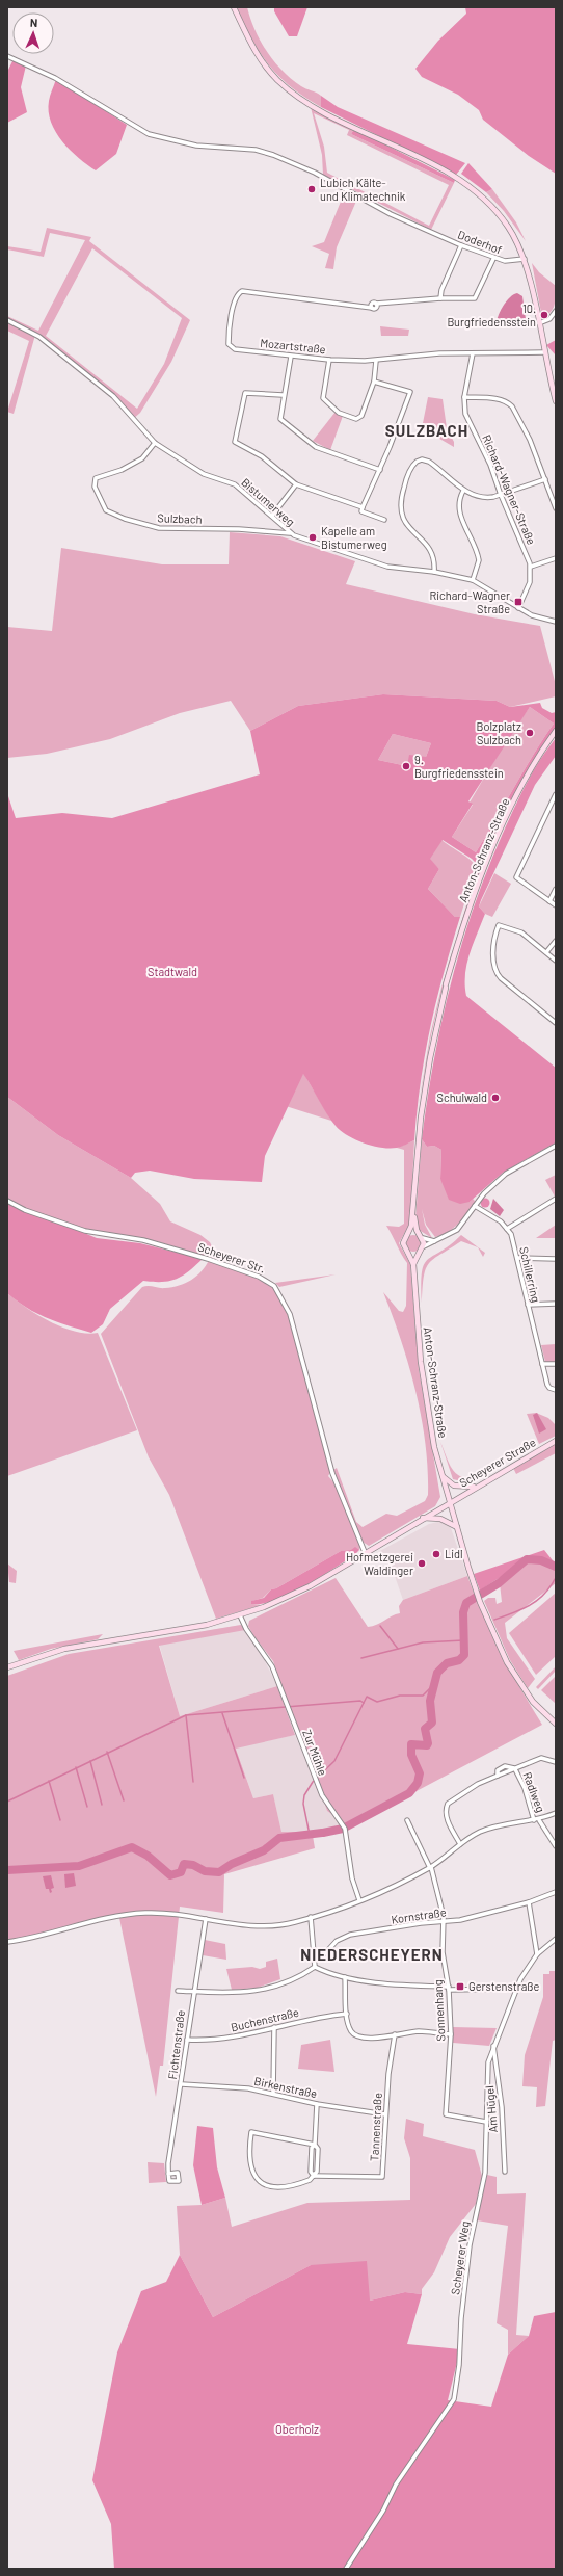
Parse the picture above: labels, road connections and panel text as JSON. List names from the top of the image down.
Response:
{
  "streets": {
    "main road": ["Anton-Schranz-Straße", "Scheyerer Straße"],
    "street": [
      "Doderhof",
      "Mozartstraße",
      "Richard-Wagner-Straße",
      "Bistumerweg",
      "Sulzbach",
      "Scheyerer Str.",
      "Schillerring",
      "Zur Mühle",
      "Radlweg",
      "Kornstraße",
      "Sonnenhang",
      "Buchenstraße",
      "Fichtenstraße",
      "Birkenstraße",
      "Am Hügel",
      "Tannenstraße",
      "Scheyerer Weg"
    ]
  },
  "crossings": [
    ["Doderhof", "Mozartstraße"],
    ["Mozartstraße", "Richard-Wagner-Straße"],
    ["Bistumerweg", "Sulzbach"],
    ["Anton-Schranz-Straße", "Scheyerer Straße"],
    ["Scheyerer Str.", "Scheyerer Straße"],
    ["Scheyerer Straße", "Zur Mühle"],
    ["Kornstraße", "Sonnenhang"],
    ["Sonnenhang", "Scheyerer Weg"],
    ["Buchenstraße", "Fichtenstraße"],
    ["Fichtenstraße", "Birkenstraße"],
    ["Birkenstraße", "Tannenstraße"],
    ["Am Hügel", "Scheyerer Weg"]
  ],
  "districts": ["SULZBACH", "NIEDERSCHEYERN"],
  "parks": ["Stadtwald", "Oberholz"],
  "places": {
    "other": [
      "Lubich Kälte- und Klimatechnik",
      "10. Burgfriedensstein",
      "Kapelle am Bistumerweg",
      "Bolzplatz Sulzbach",
      "9. Burgfriedensstein",
      "Schulwald",
      "Lidl",
      "Hofmetzgerei Waldinger"
    ],
    "transit": ["Richard-Wagner Straße", "Gerstenstraße"]
  },
  "north": "top"
}
